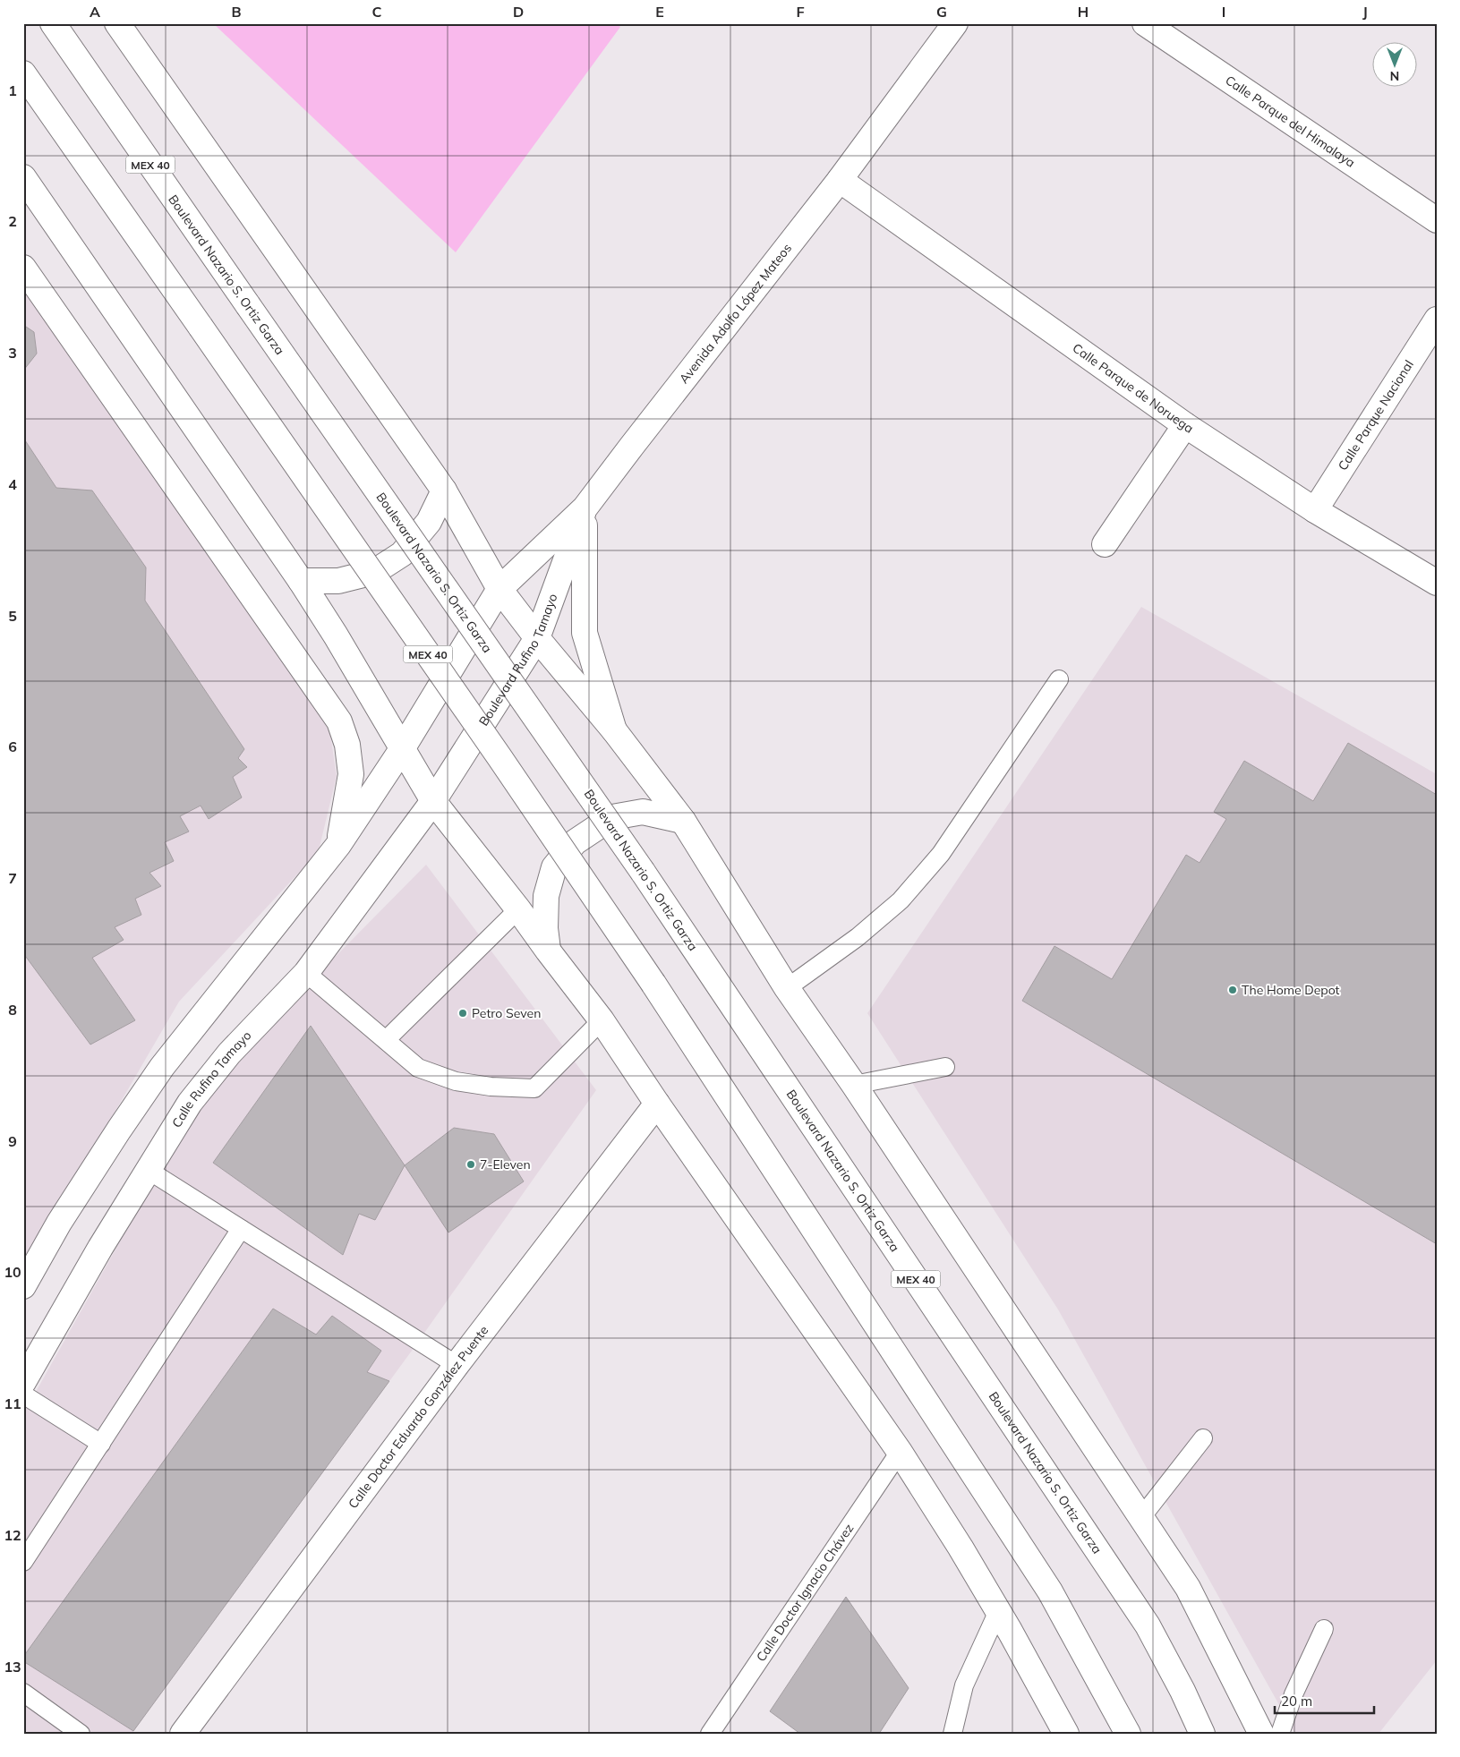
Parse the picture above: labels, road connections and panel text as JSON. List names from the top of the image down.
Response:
{
  "streets": {
    "main road": [
      "Calle Parque del Himalaya",
      "MEX 40",
      "Boulevard Nazario S. Ortiz Garza",
      "Avenida Adolfo López Mateos",
      "Calle Parque de Noruega",
      "Calle Parque Nacional",
      "Boulevard Rufino Tamayo",
      "Calle Rufino Tamayo",
      "Calle Doctor Eduardo González Puente"
    ],
    "lane": ["Calle Doctor Ignacio Chávez"]
  },
  "crossings": [
    ["Avenida Adolfo López Mateos", "Calle Parque de Noruega"],
    ["Avenida Adolfo López Mateos", "Boulevard Rufino Tamayo"],
    ["Calle Parque de Noruega", "Calle Parque Nacional"],
    ["Boulevard Rufino Tamayo", "Calle Rufino Tamayo"]
  ],
  "places": ["The Home Depot", "Petro Seven", "7-Eleven"],
  "scale_bar": "20 m",
  "north": "bottom",
  "grid": {
    "columns": [
      "A",
      "B",
      "C",
      "D",
      "E",
      "F",
      "G",
      "H",
      "I",
      "J"
    ],
    "rows": [
      "1",
      "2",
      "3",
      "4",
      "5",
      "6",
      "7",
      "8",
      "9",
      "10",
      "11",
      "12",
      "13"
    ]
  }
}
